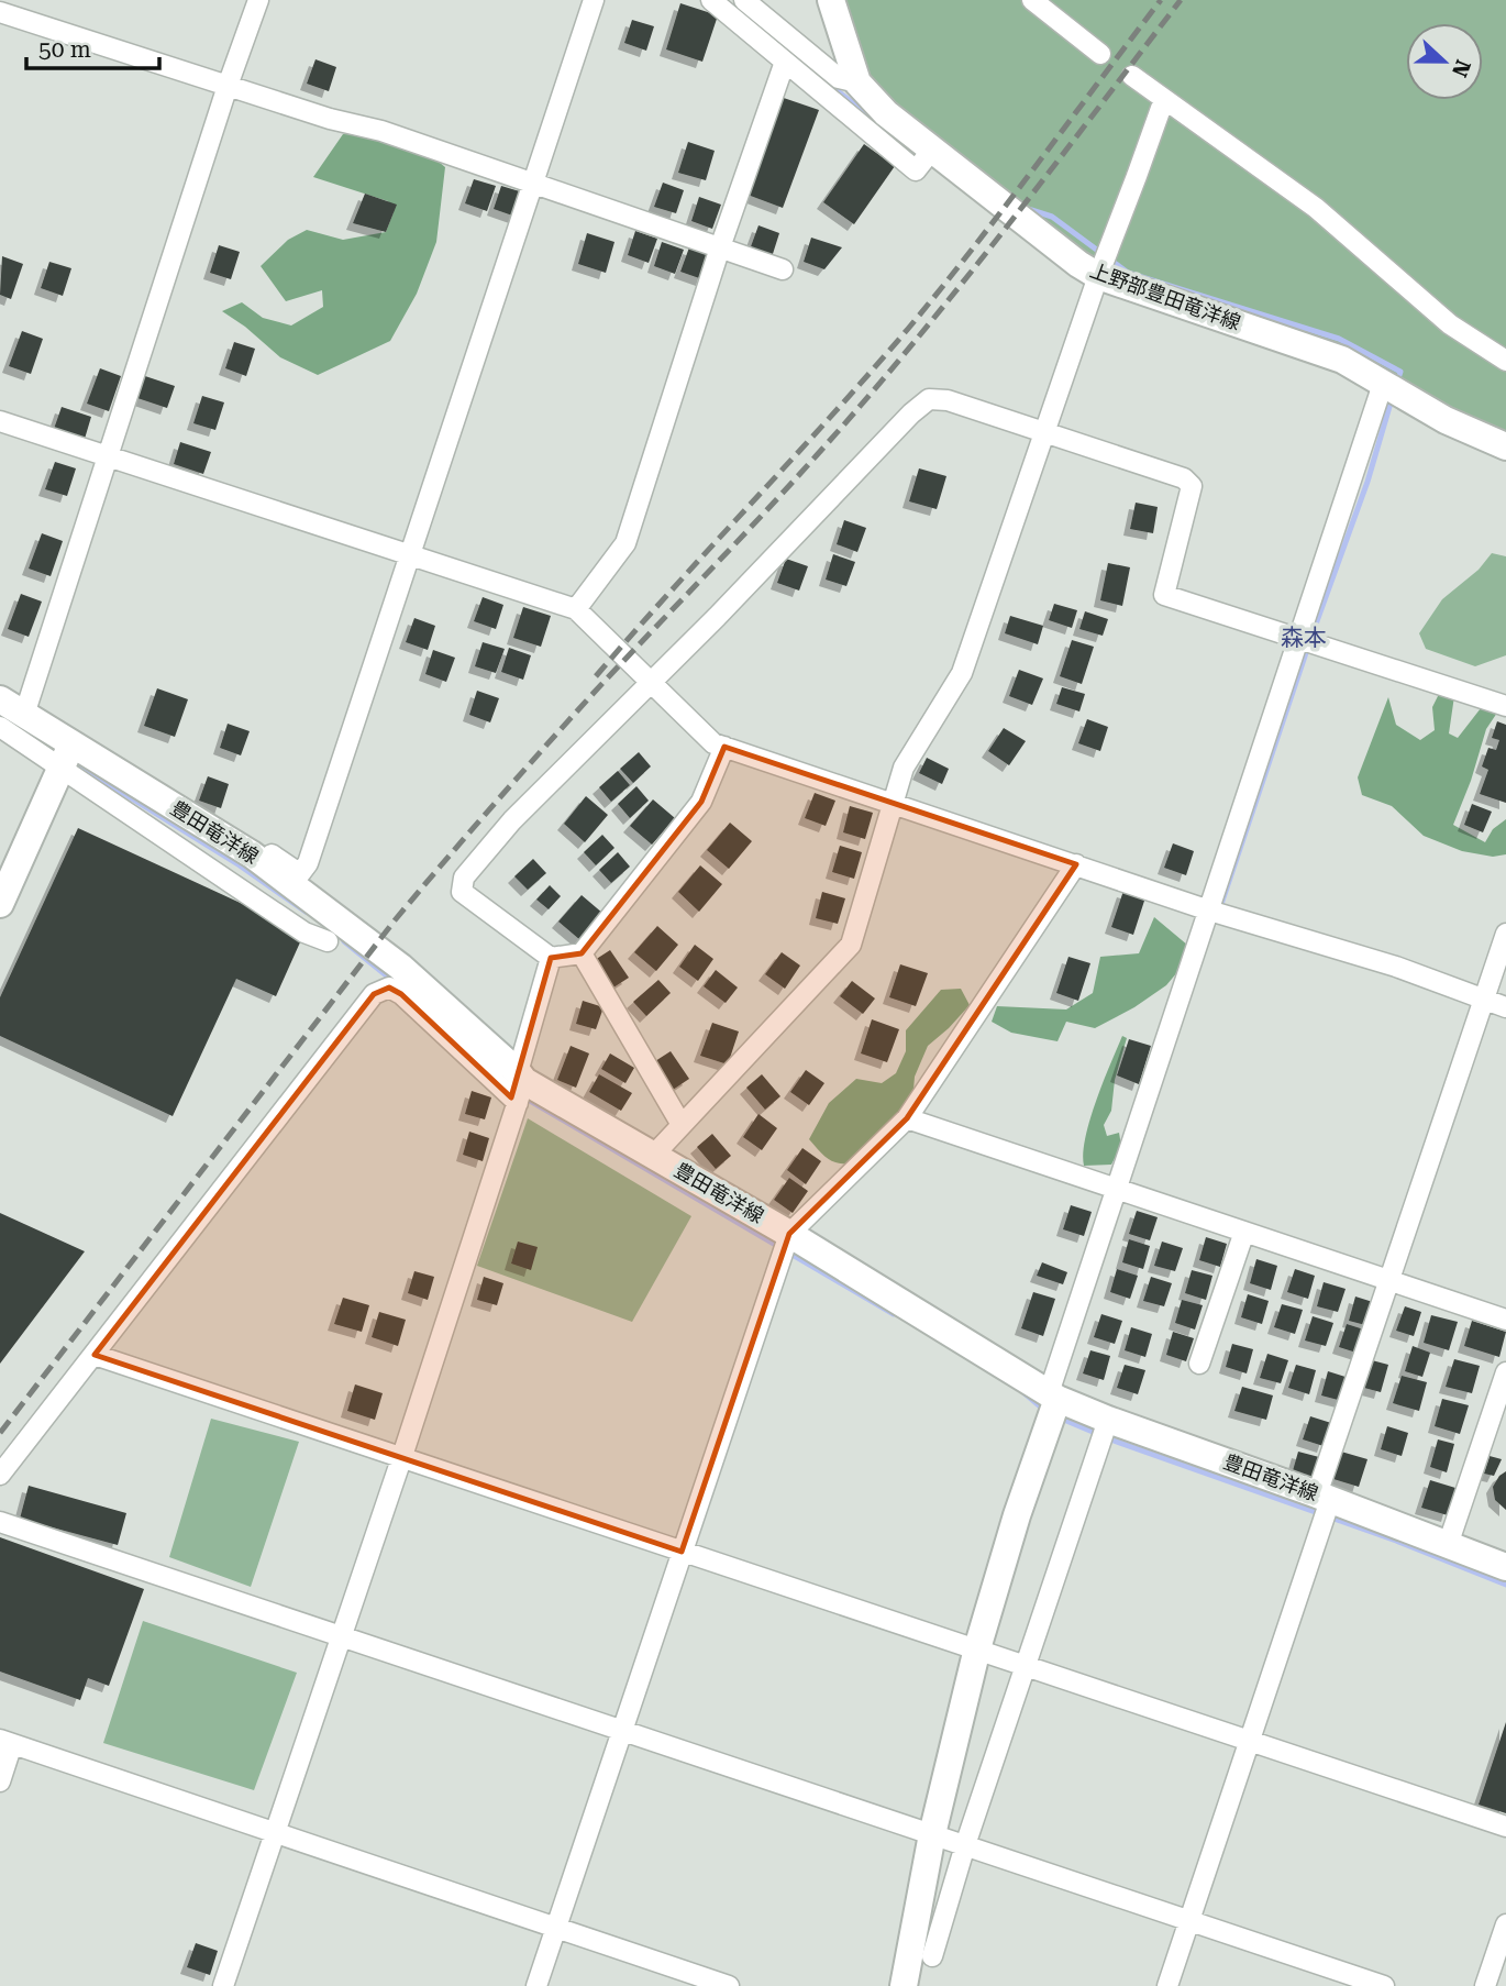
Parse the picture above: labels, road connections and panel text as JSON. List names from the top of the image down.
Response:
{
  "streets": {
    "main road": ["上野部豊田竜洋線", "豊田竜洋線"]
  },
  "districts": ["森本"],
  "scale_bar": "50 m",
  "north": "right"
}
